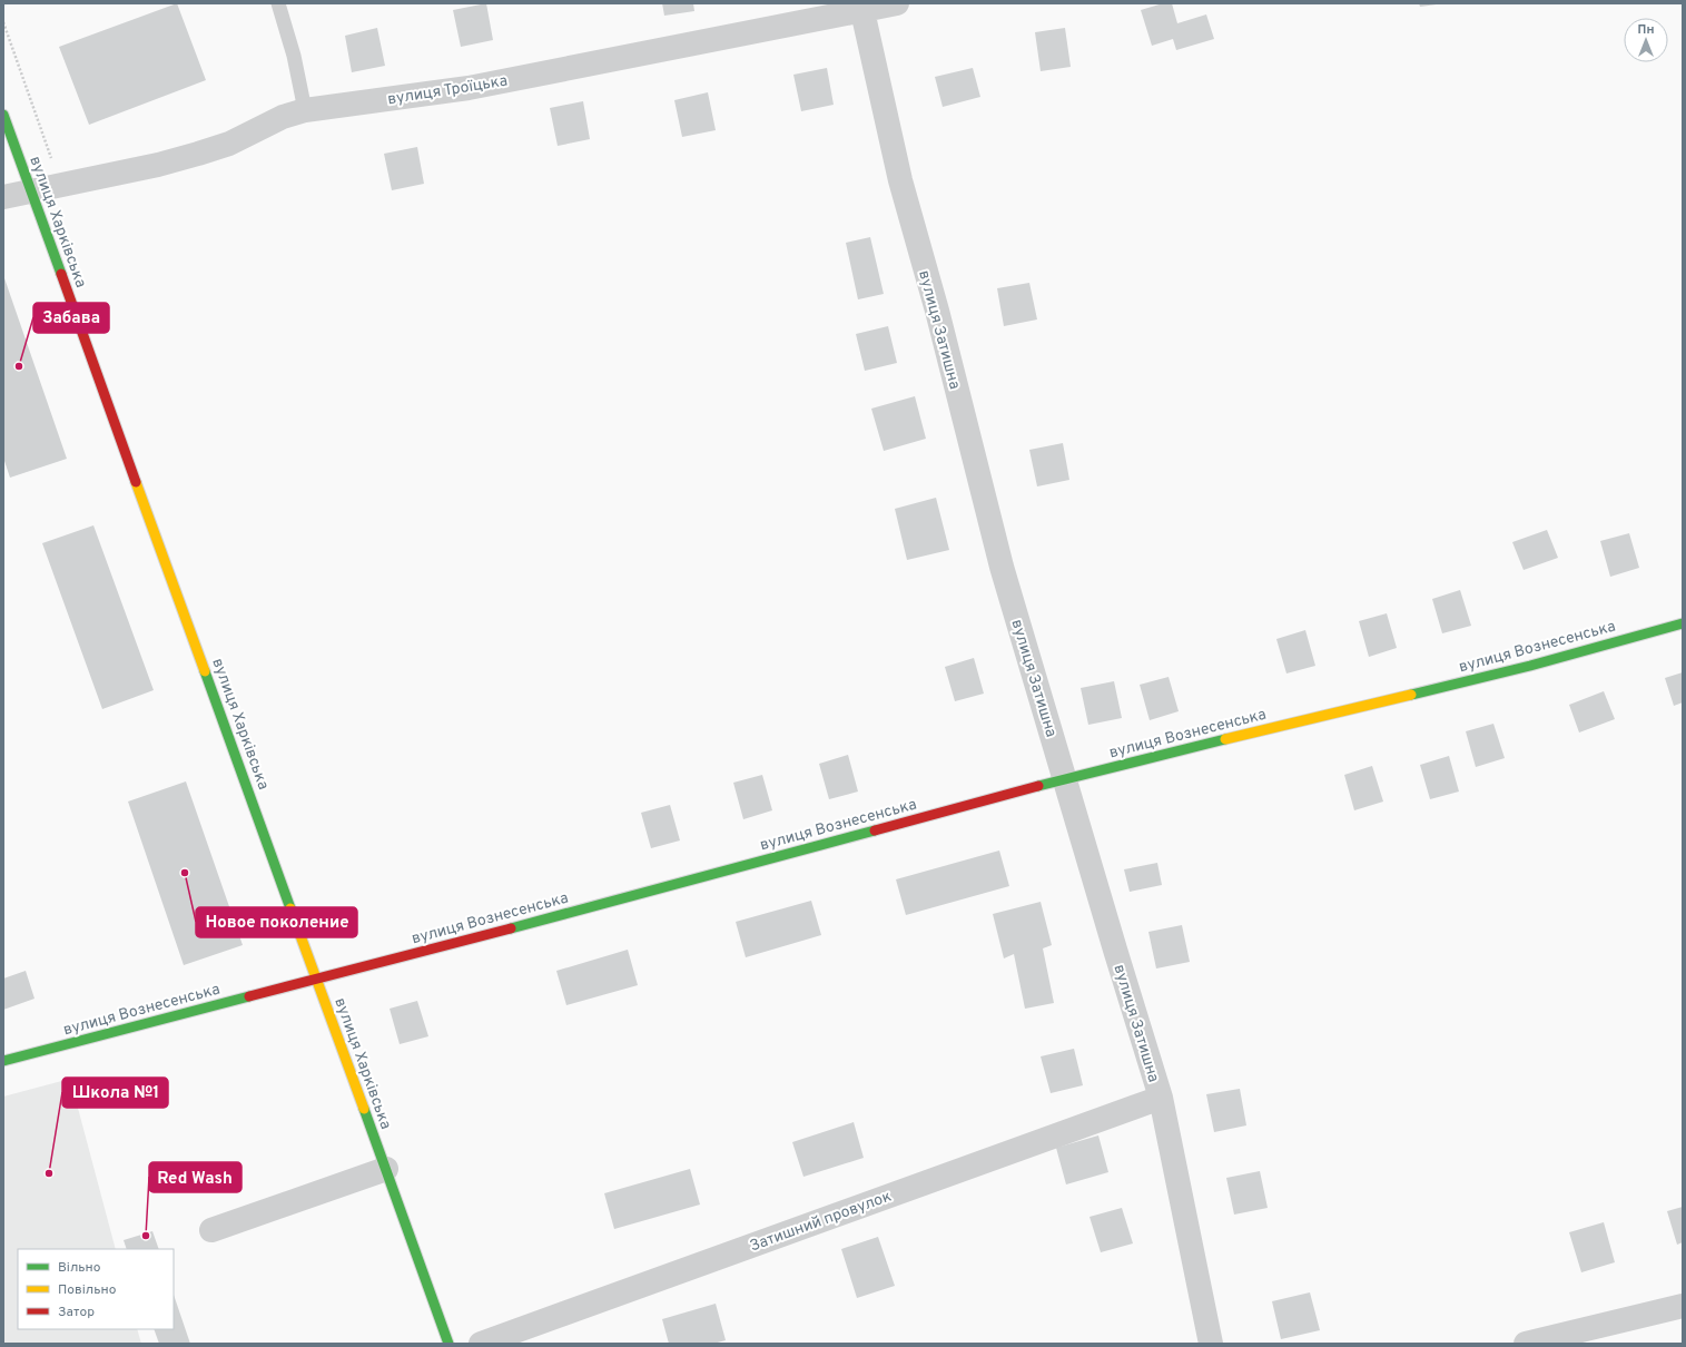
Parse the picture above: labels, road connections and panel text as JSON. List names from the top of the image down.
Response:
{
  "streets": {
    "street": [
      "вулиця Троїцька",
      "вулиця Харківська",
      "вулиця Затишна",
      "вулиця Вознесенська",
      "Затишний провулок"
    ]
  },
  "crossings": [
    ["вулиця Троїцька", "вулиця Харківська"],
    ["вулиця Троїцька", "вулиця Затишна"],
    ["вулиця Харківська", "вулиця Вознесенська"],
    ["вулиця Затишна", "вулиця Вознесенська"],
    ["вулиця Затишна", "Затишний провулок"]
  ],
  "places": [
    "Забава",
    "Новое поколение",
    "Школа №1",
    "Red Wash"
  ],
  "legend": ["Вільно", "Повільно", "Затор"],
  "north": "top"
}
